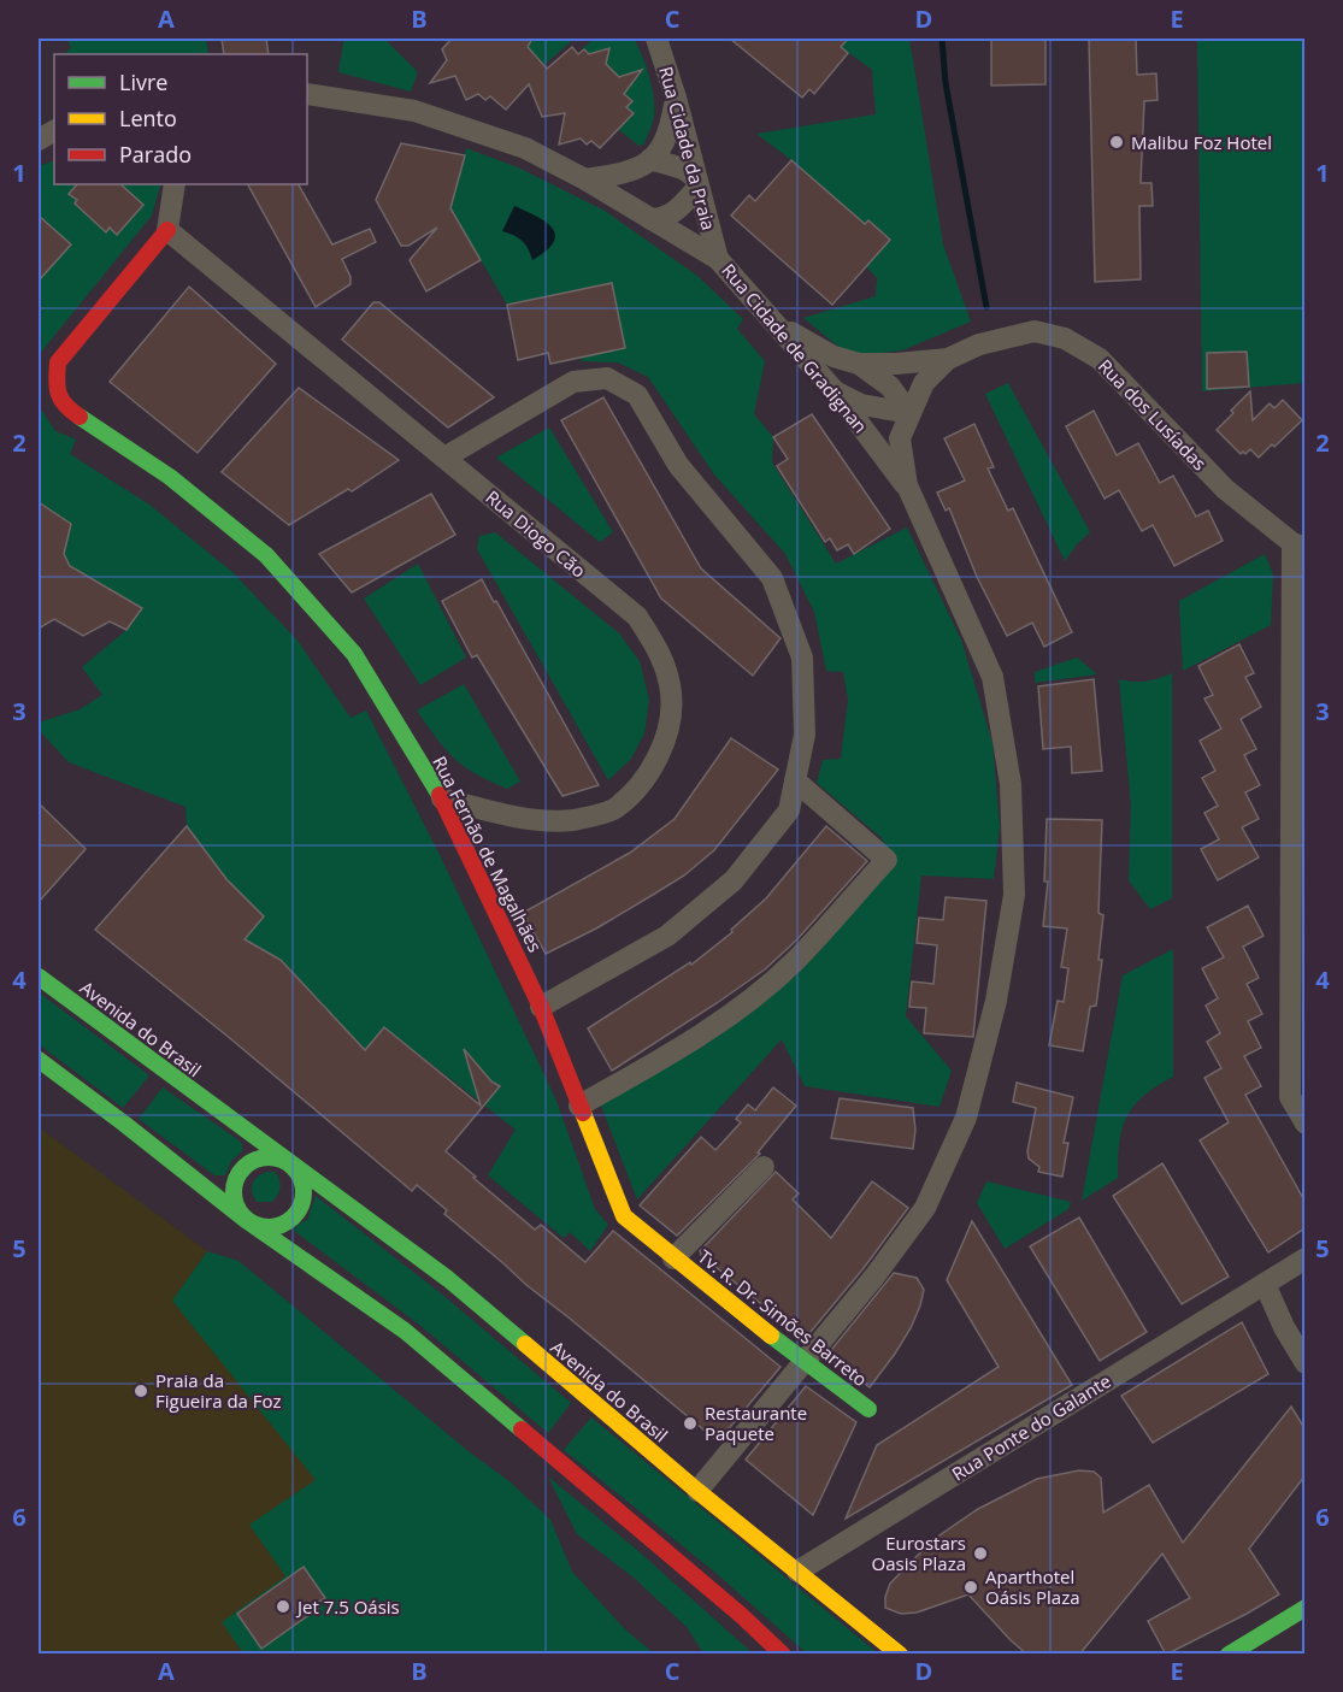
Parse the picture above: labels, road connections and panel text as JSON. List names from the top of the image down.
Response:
{
  "streets": {
    "main road": ["Rua Fernão de Magalhães", "Avenida do Brasil", "Tv. R. Dr. Simões Barreto"],
    "street": [
      "Rua Cidade da Praia",
      "Rua Cidade de Gradignan",
      "Rua dos Lusíadas",
      "Rua Diogo Cão",
      "Rua Ponte do Galante"
    ]
  },
  "crossings": [
    ["Rua Cidade da Praia", "Rua Cidade de Gradignan"],
    ["Rua Cidade de Gradignan", "Rua dos Lusíadas"],
    ["Rua Diogo Cão", "Rua Fernão de Magalhães"],
    ["Rua Fernão de Magalhães", "Tv. R. Dr. Simões Barreto"],
    ["Avenida do Brasil", "Rua Ponte do Galante"]
  ],
  "places": [
    "Malibu Foz Hotel",
    "Praia da Figueira da Foz",
    "Restaurante Paquete",
    "Eurostars Oasis Plaza",
    "Aparthotel Oásis Plaza",
    "Jet 7.5 Oásis"
  ],
  "legend": ["Livre", "Lento", "Parado"],
  "grid": {
    "columns": [
      "A",
      "B",
      "C",
      "D",
      "E"
    ],
    "rows": [
      "1",
      "2",
      "3",
      "4",
      "5",
      "6"
    ]
  }
}
